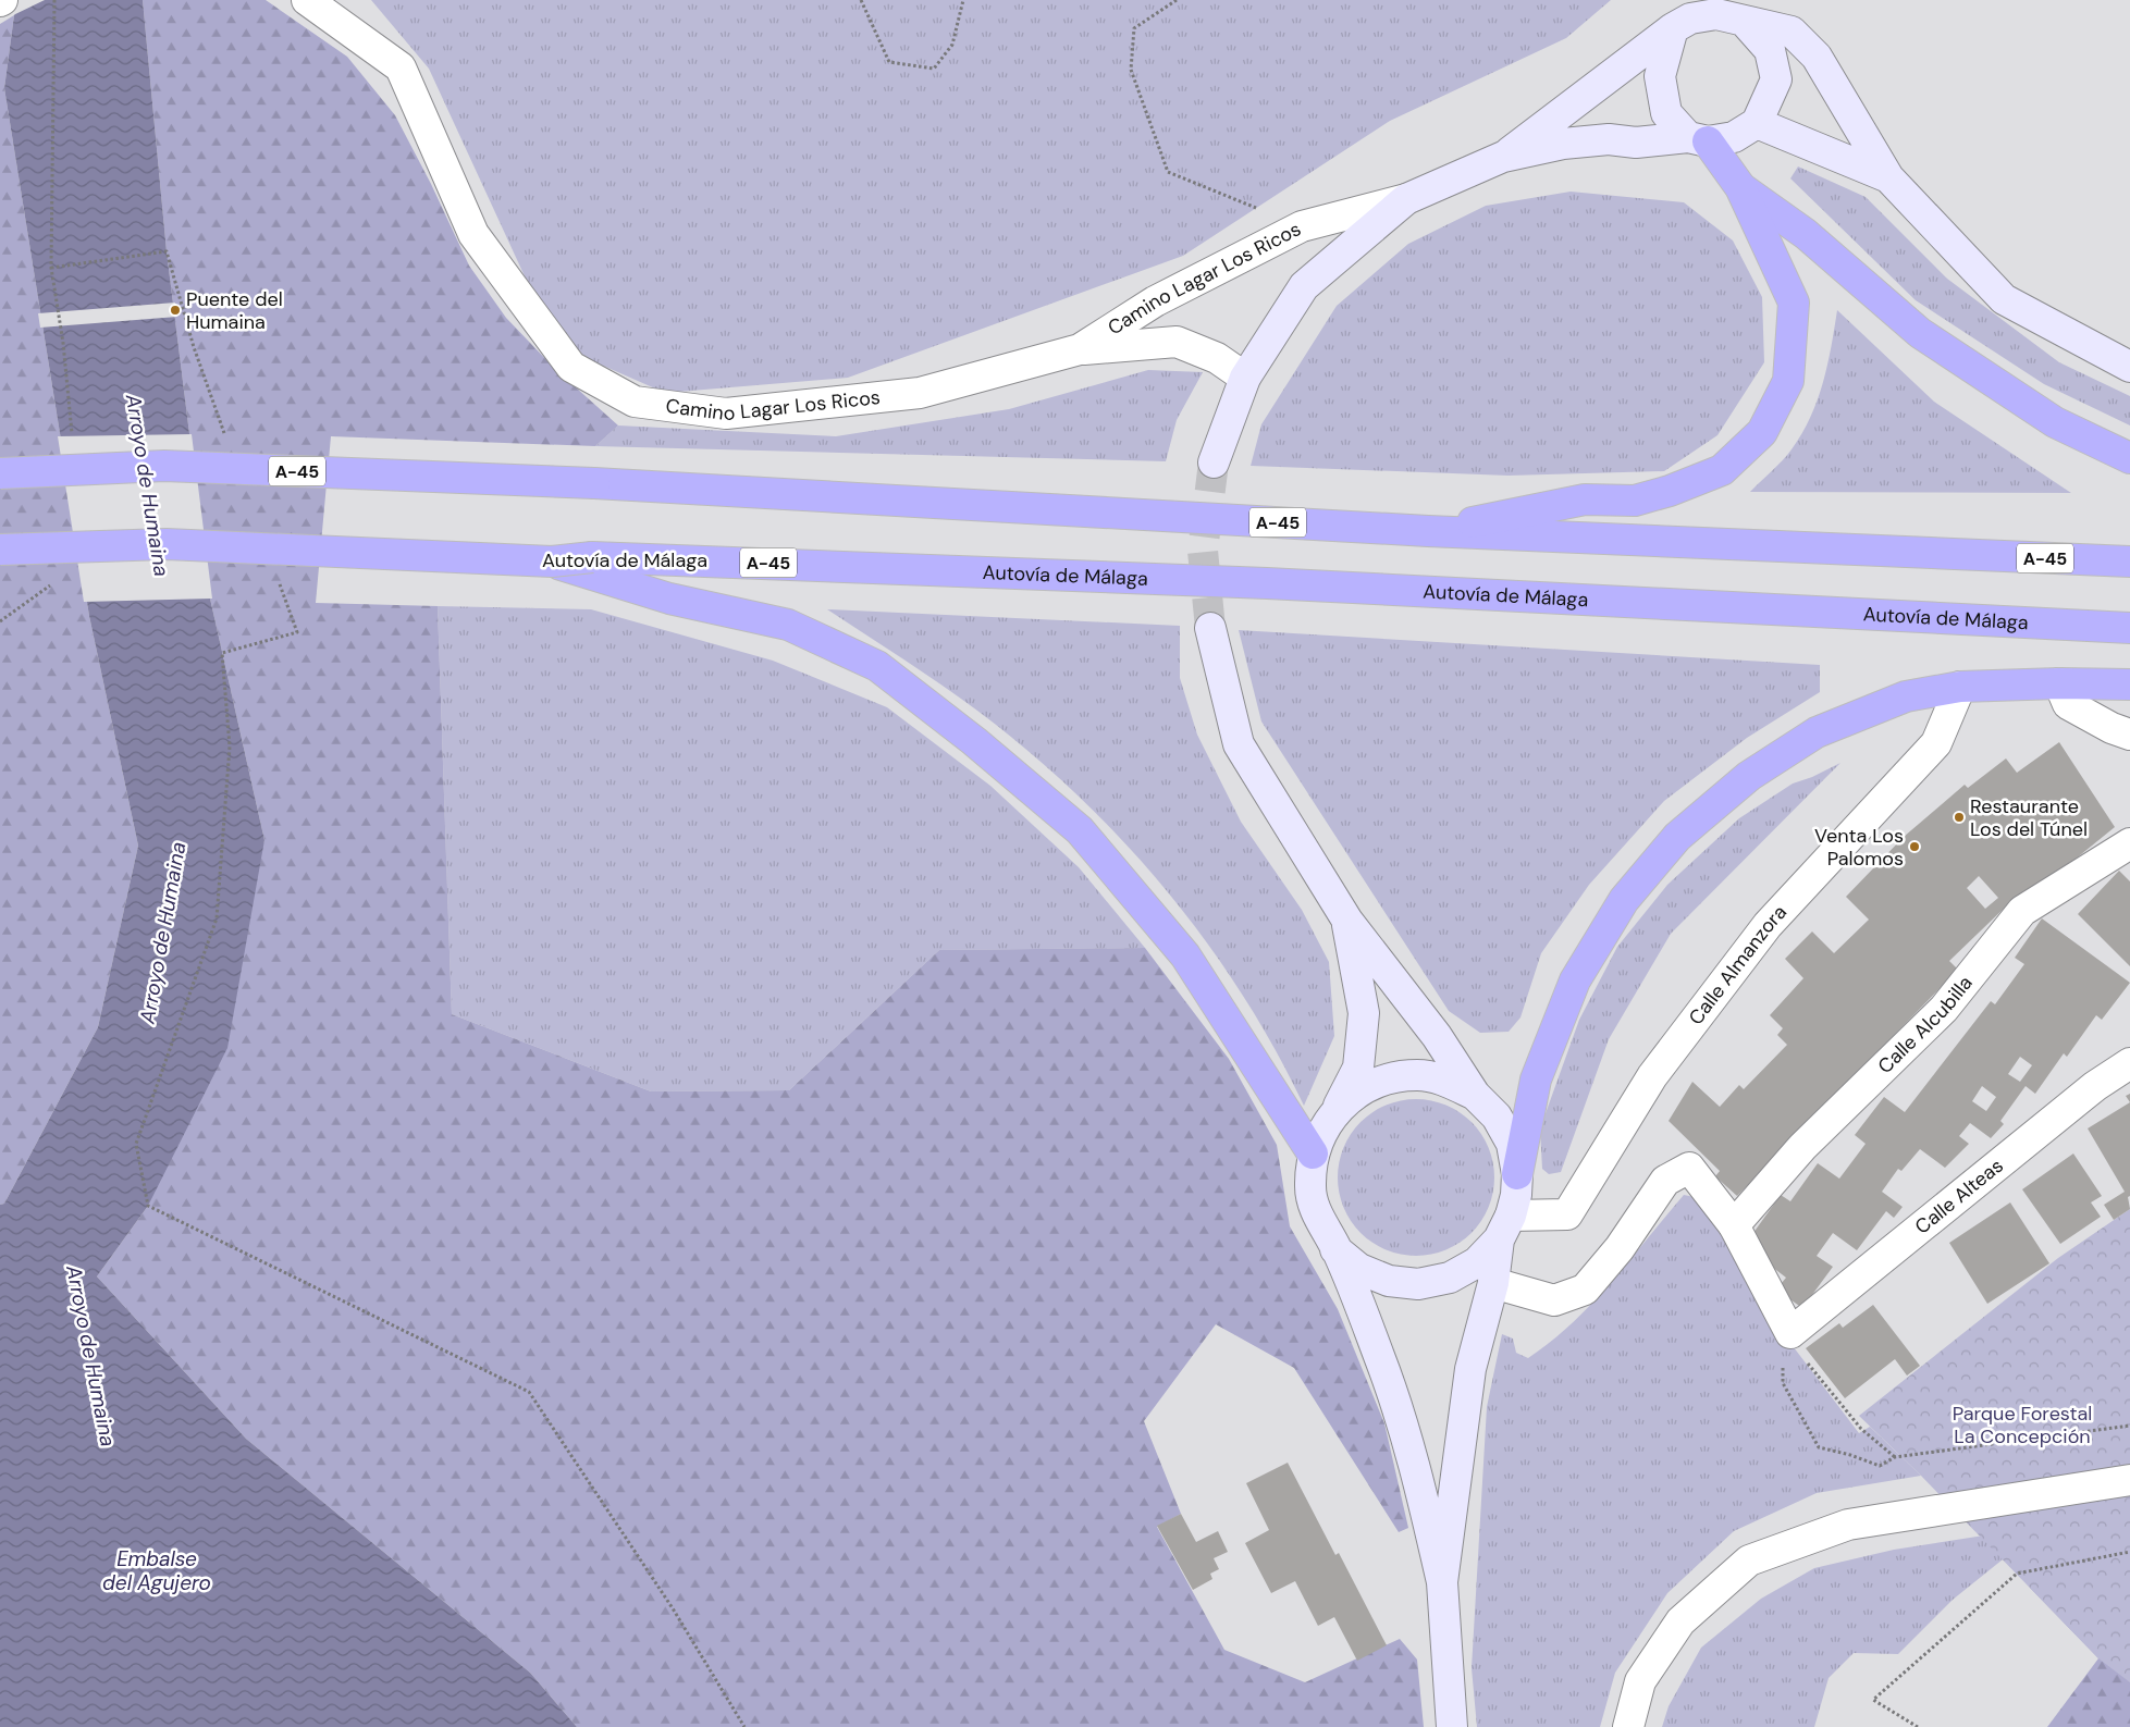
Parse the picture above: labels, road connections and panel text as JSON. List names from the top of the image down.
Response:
{
  "streets": {
    "highway": ["A-45", "Autovía de Málaga"],
    "street": [
      "Camino Lagar Los Ricos",
      "Calle Almanzora",
      "Calle Alcubilla",
      "Calle Alteas"
    ]
  },
  "water": ["Arroyo de Humaina", "Embalse del Agujero"],
  "parks": ["Parque Forestal La Concepción"],
  "places": ["Puente del Humaina", "Restaurante Los del Túnel", "Venta Los Palomos"]
}
